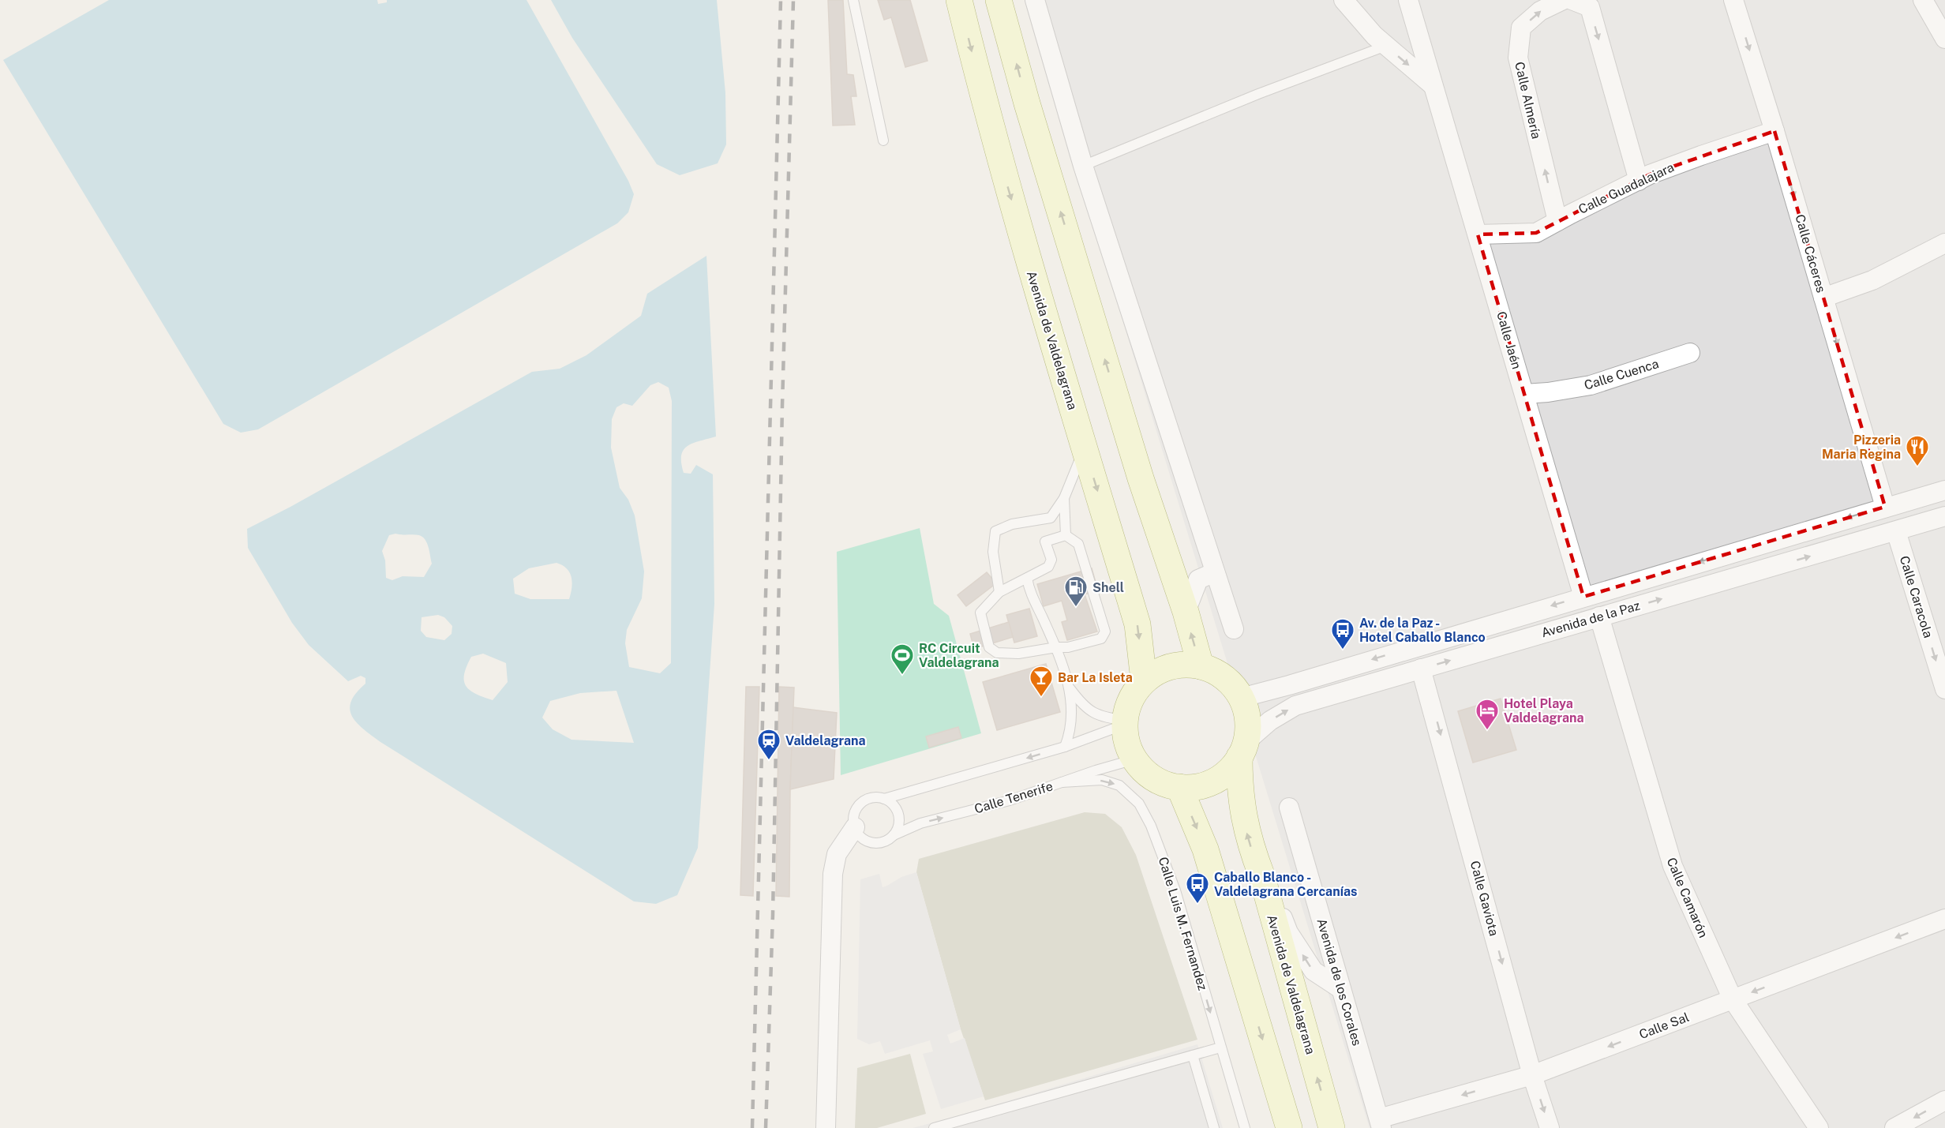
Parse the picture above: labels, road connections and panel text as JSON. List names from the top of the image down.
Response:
{
  "streets": {
    "main road": ["Avenida de Valdelagrana"],
    "street": [
      "Calle Almería",
      "Calle Guadalajara",
      "Calle Cáceres",
      "Calle Jaén",
      "Calle Cuenca",
      "Calle Caracola",
      "Avenida de la Paz",
      "Calle Camarón",
      "Calle Gaviota",
      "Avenida de los Corales",
      "Calle Sal"
    ],
    "lane": ["Calle Tenerife", "Calle Luis M. Fernandez"]
  },
  "crossings": [
    ["Calle Almería", "Calle Guadalajara"],
    ["Calle Guadalajara", "Calle Cáceres"],
    ["Calle Guadalajara", "Calle Jaén"],
    ["Calle Cáceres", "Avenida de la Paz"],
    ["Avenida de Valdelagrana", "Avenida de la Paz"],
    ["Avenida de Valdelagrana", "Calle Tenerife"],
    ["Calle Jaén", "Calle Cuenca"],
    ["Calle Jaén", "Avenida de la Paz"],
    ["Calle Caracola", "Avenida de la Paz"],
    ["Avenida de la Paz", "Calle Tenerife"],
    ["Avenida de la Paz", "Calle Camarón"],
    ["Avenida de la Paz", "Calle Gaviota"],
    ["Calle Tenerife", "Calle Luis M. Fernandez"],
    ["Calle Camarón", "Calle Sal"],
    ["Calle Gaviota", "Calle Sal"],
    ["Avenida de los Corales", "Calle Sal"]
  ],
  "one_way": [
    "Calle Almería",
    "Calle Cáceres",
    "Calle Caracola",
    "Calle Gaviota",
    "Calle Luis M. Fernandez",
    "Calle Sal"
  ],
  "places": {
    "restaurant": ["Pizzeria Maria Regina"],
    "fuel station": ["Shell"],
    "bus stop": ["Av. de la Paz - Hotel Caballo Blanco", "Caballo Blanco - Valdelagrana Cercanías"],
    "sports": ["RC Circuit Valdelagrana"],
    "bar": ["Bar La Isleta"],
    "hotel": ["Hotel Playa Valdelagrana"],
    "station": ["Valdelagrana"]
  }
}
